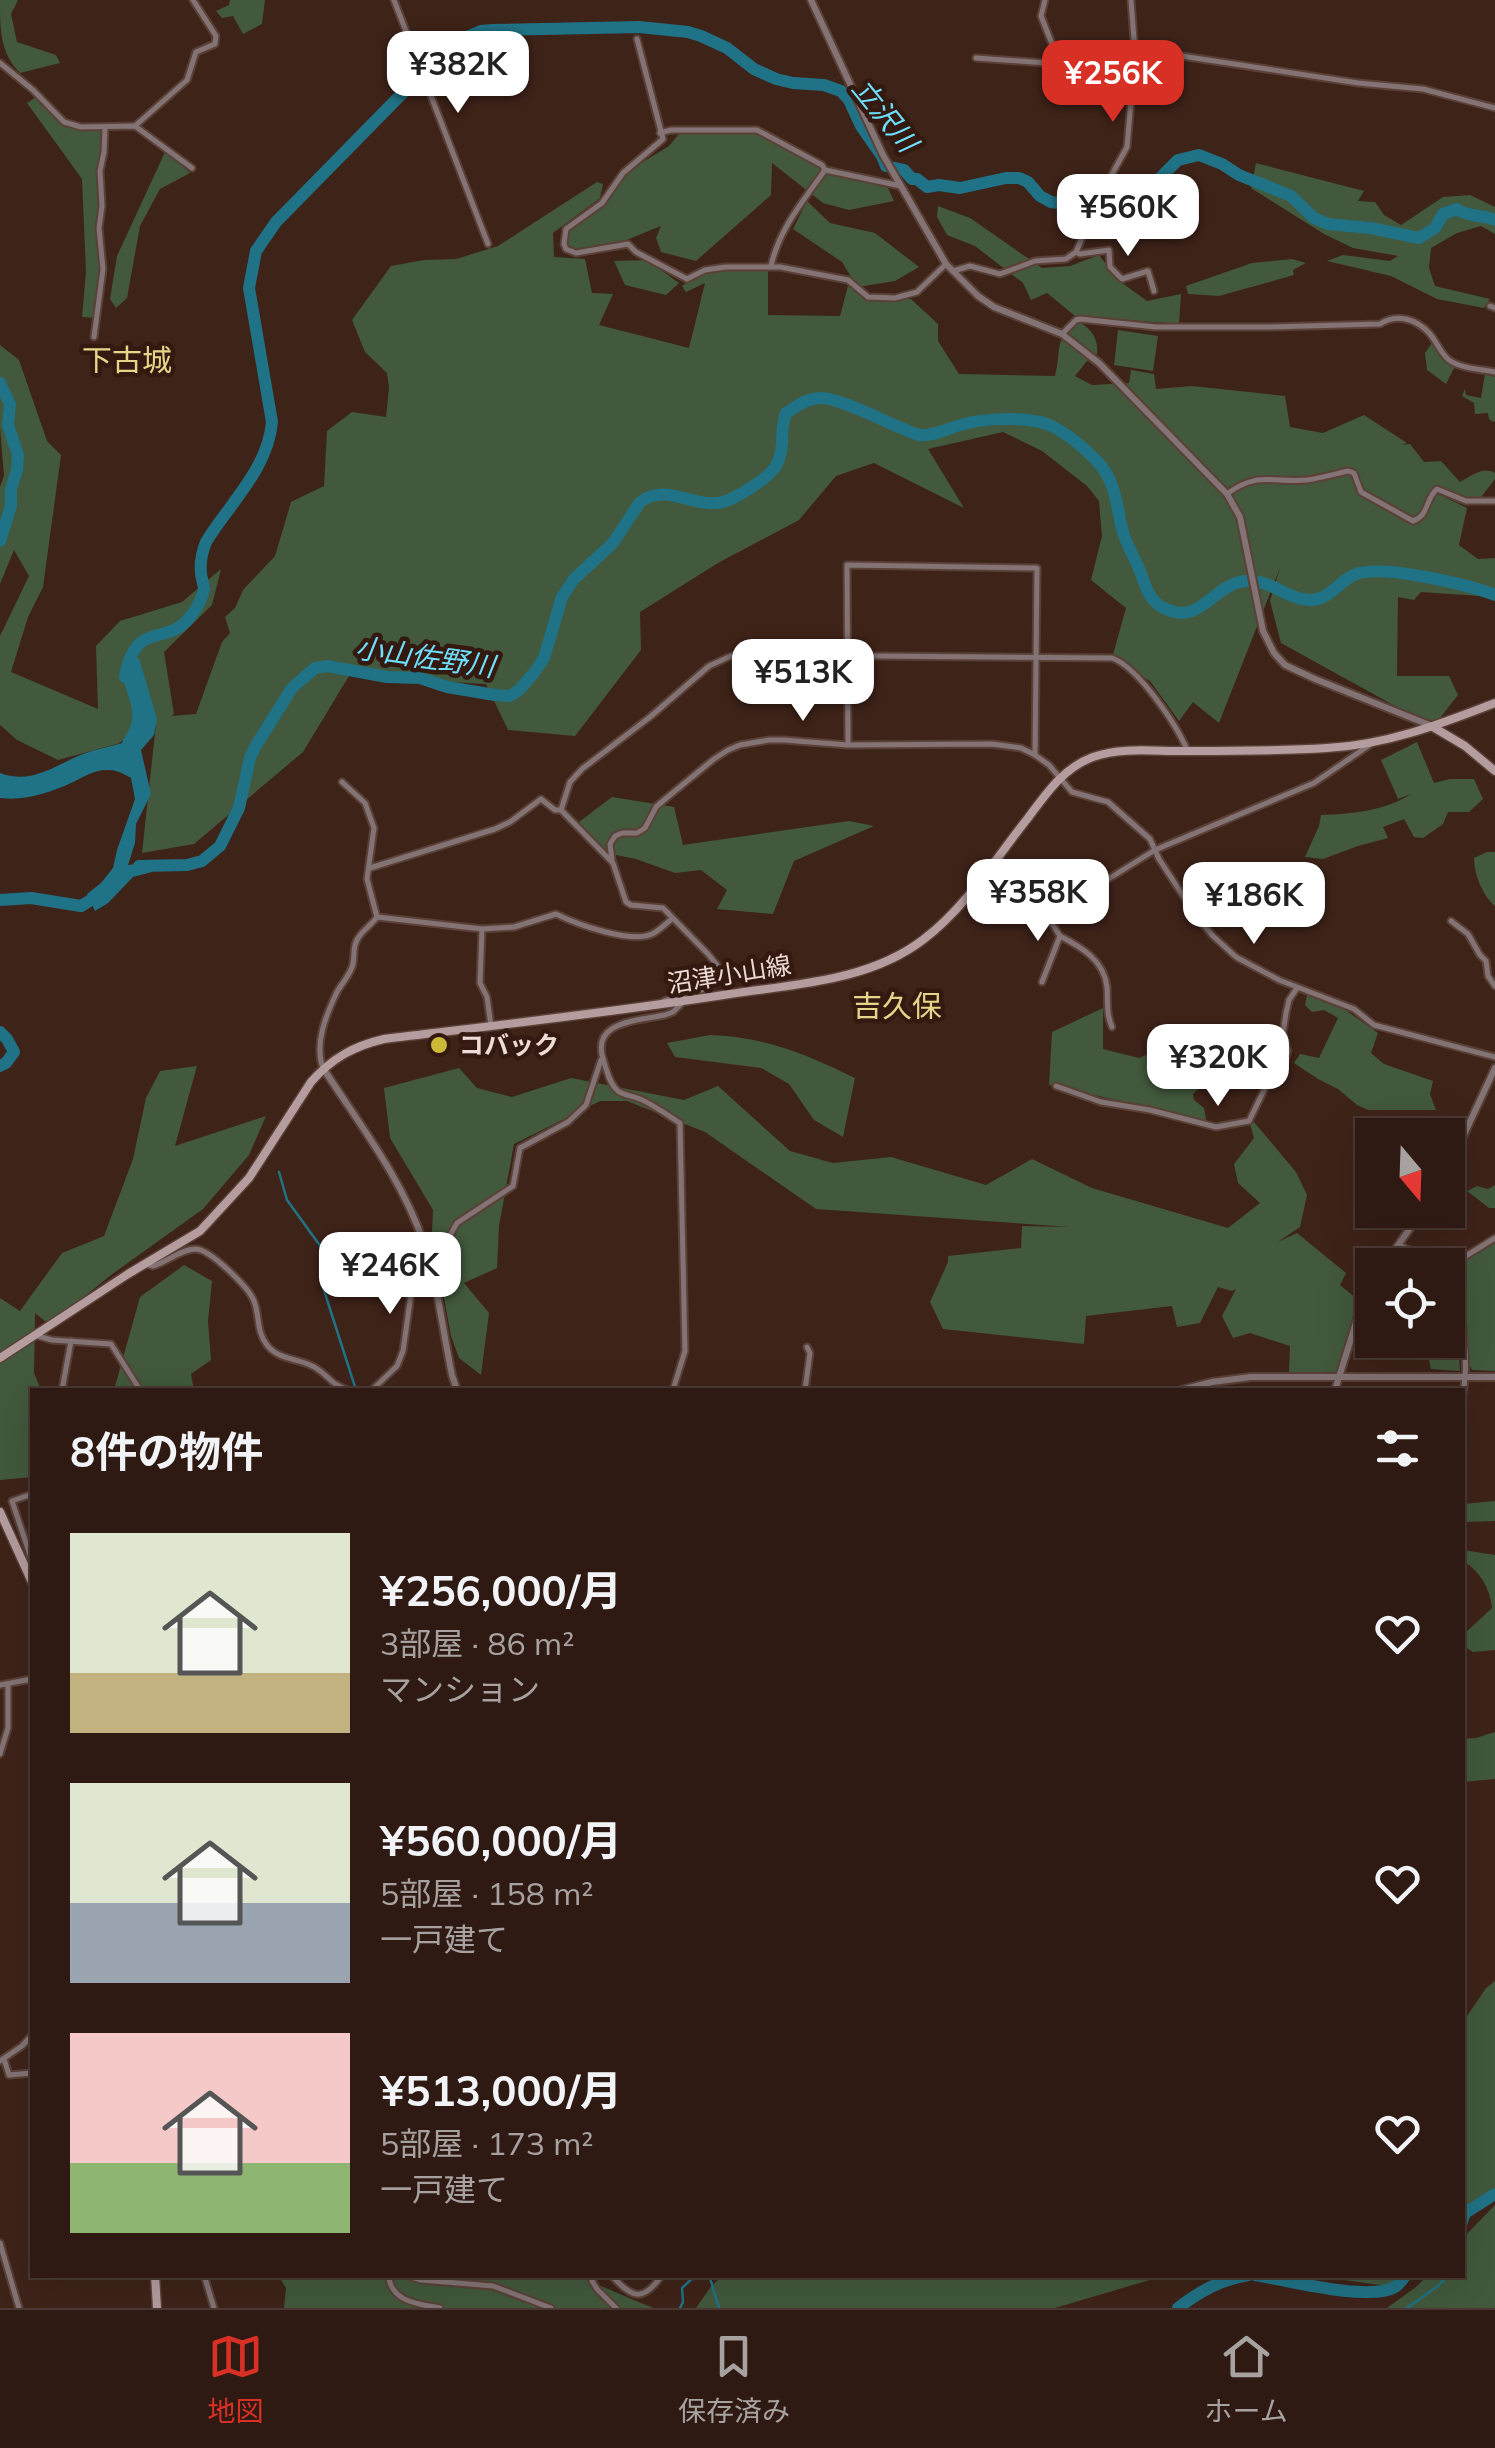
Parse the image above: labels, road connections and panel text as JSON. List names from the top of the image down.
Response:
{
  "streets": {
    "main road": ["沼津小山線"]
  },
  "districts": ["下古城", "吉久保"],
  "water": ["立沢川", "小山佐野川"],
  "places": ["コバック"],
  "north": "bottom",
  "page": {
    "price": [
      "¥382K",
      "¥256K",
      "¥560K",
      "¥513K",
      "¥358K",
      "¥186K",
      "¥320K",
      "¥246K"
    ],
    "heading": "8件の物件",
    "list": [
      {
        "name": "¥256,000/月",
        "note": "3部屋 · 86 m² · マンション"
      },
      {
        "name": "¥560,000/月",
        "note": "5部屋 · 158 m² · 一戸建て"
      },
      {
        "name": "¥513,000/月",
        "note": "5部屋 · 173 m² · 一戸建て"
      }
    ],
    "tabs": ["地図", "保存済み", "ホーム"]
  }
}
